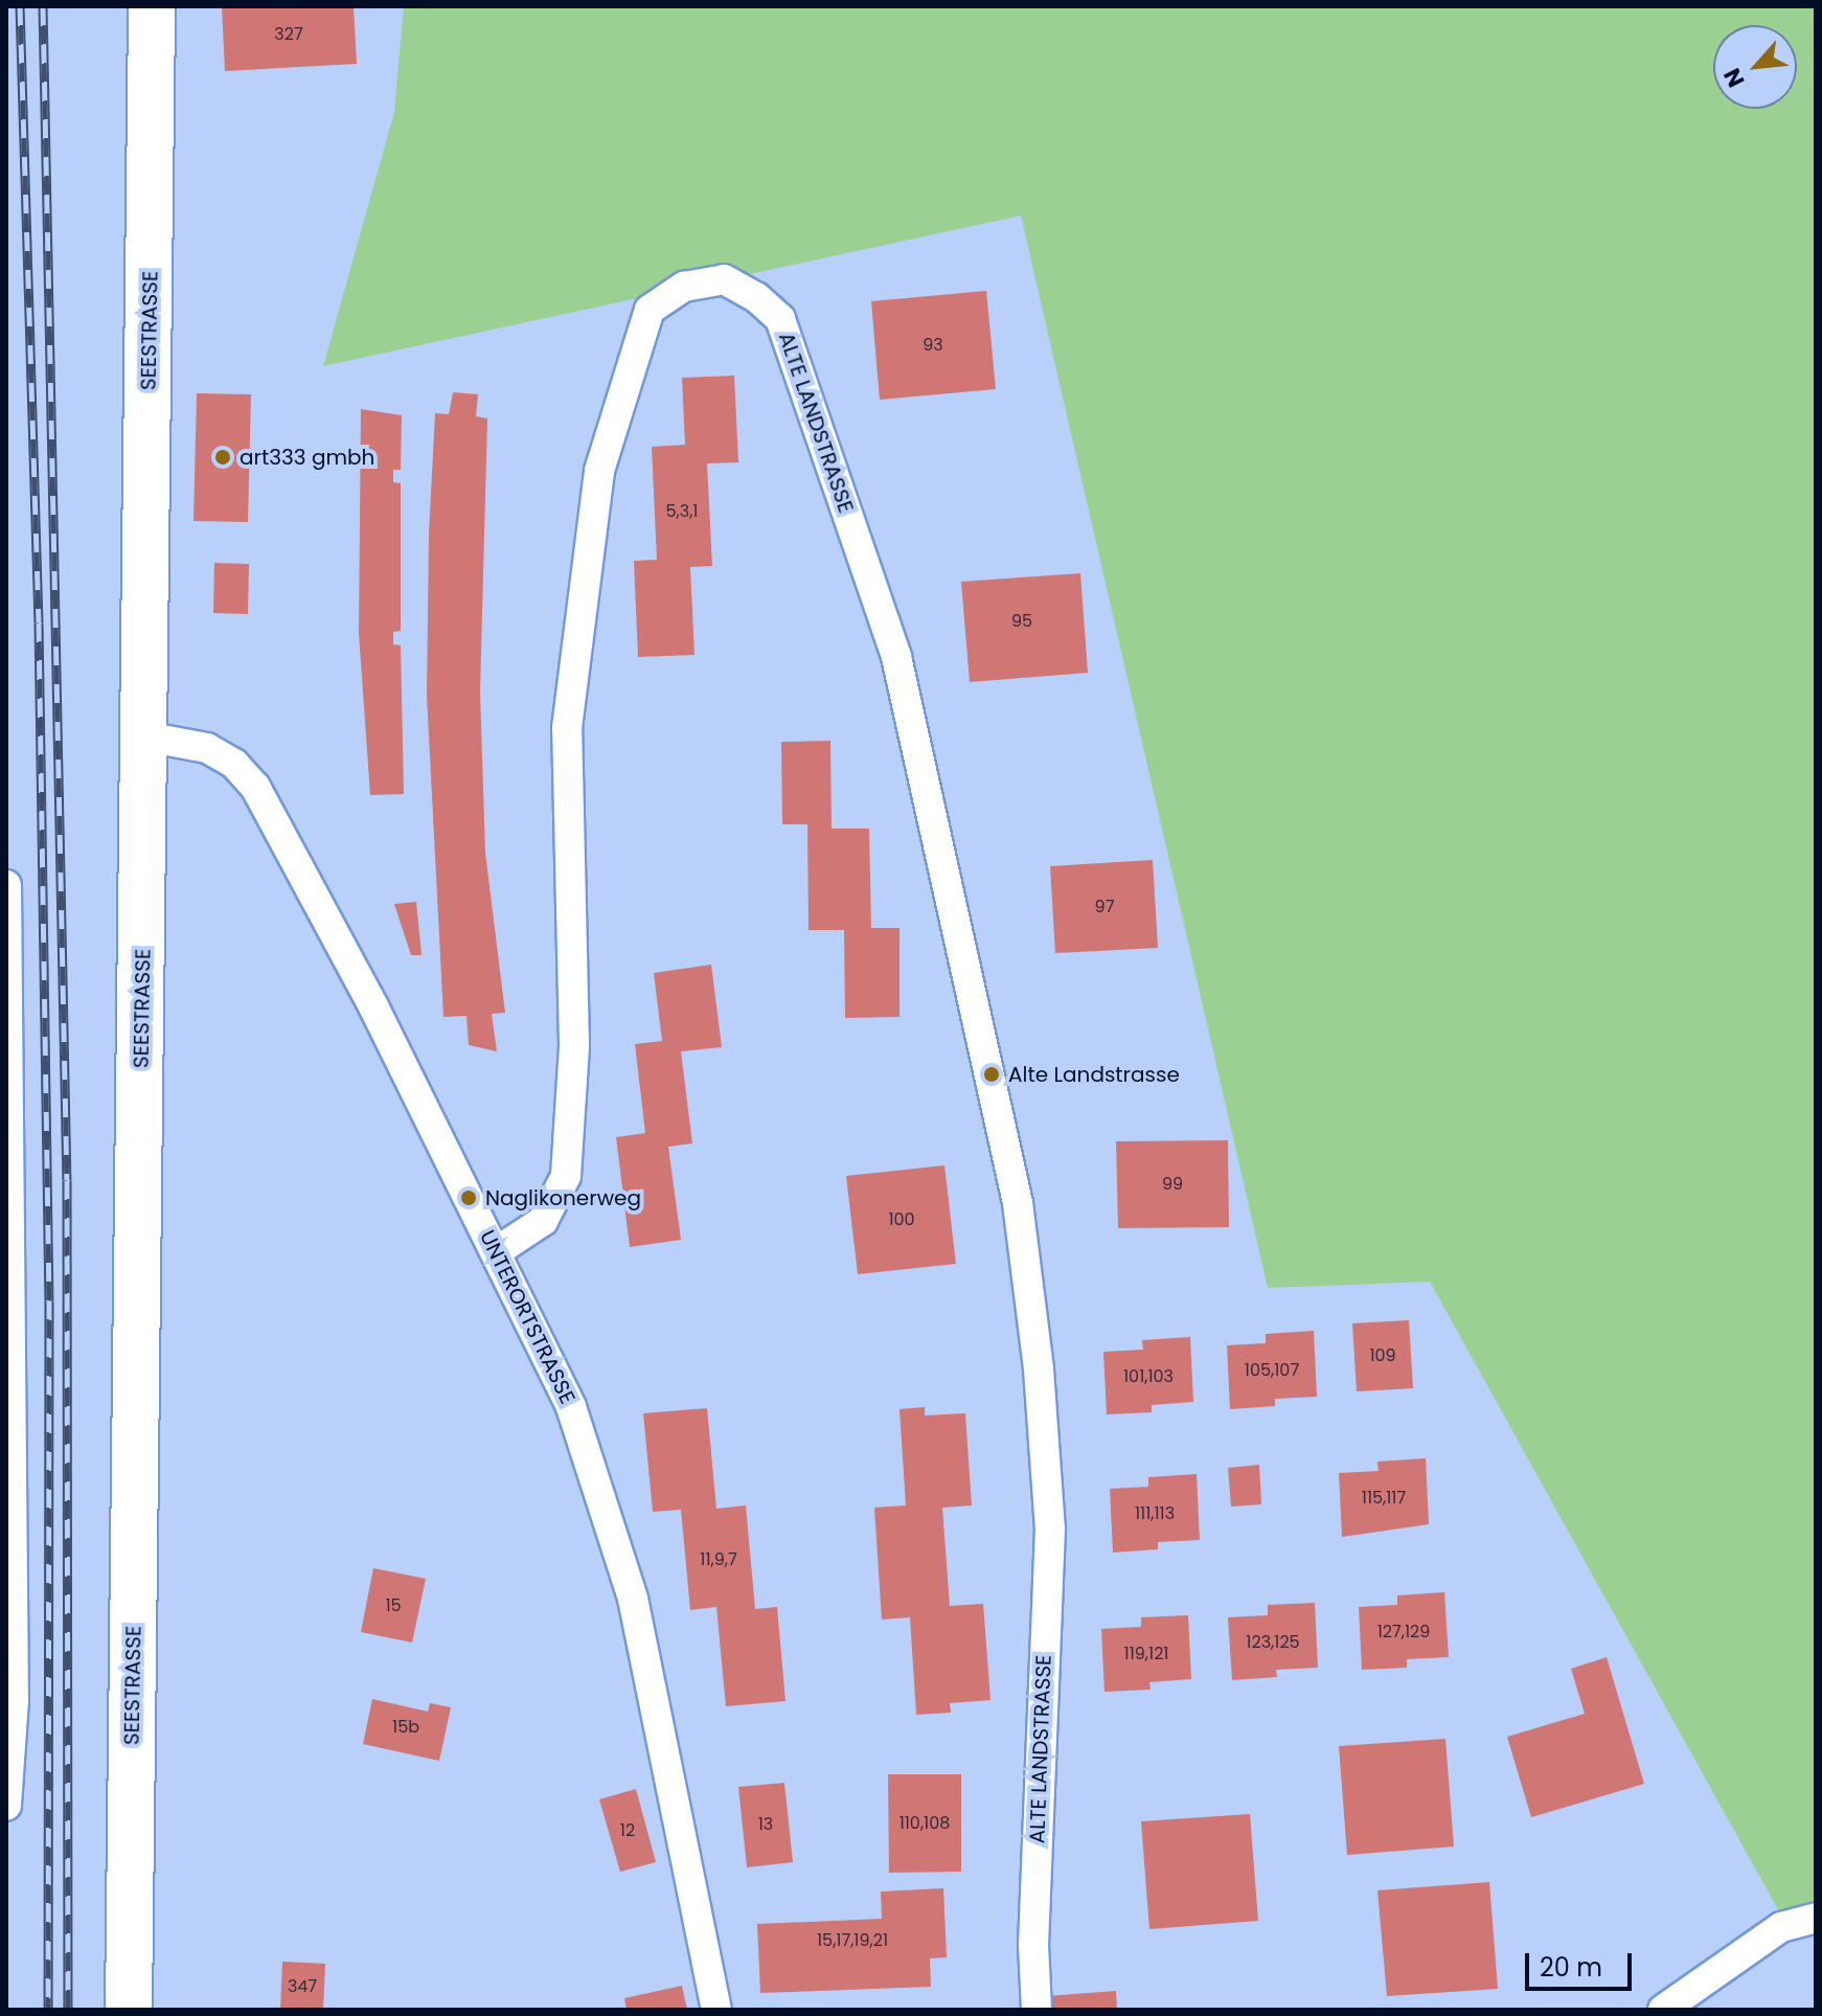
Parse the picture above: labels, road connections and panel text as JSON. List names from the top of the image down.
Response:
{
  "streets": {
    "main road": ["SEESTRASSE"],
    "street": ["ALTE LANDSTRASSE", "UNTERORTSTRASSE"]
  },
  "crossings": [
    ["SEESTRASSE", "UNTERORTSTRASSE"],
    ["ALTE LANDSTRASSE", "UNTERORTSTRASSE"]
  ],
  "places": ["art333 gmbh", "Alte Landstrasse", "Naglikonerweg"],
  "house_numbers": [
    "327",
    "93",
    "5,3,1",
    "95",
    "97",
    "99",
    "100",
    "109",
    "105,107",
    "101,103",
    "115,117",
    "111,113",
    "11,9,7",
    "15",
    "127,129",
    "123,125",
    "119,121",
    "15b",
    "110,108",
    "13",
    "12",
    "15,17,19,21",
    "347"
  ],
  "scale_bar": "20 m",
  "north": "bottom left"
}
